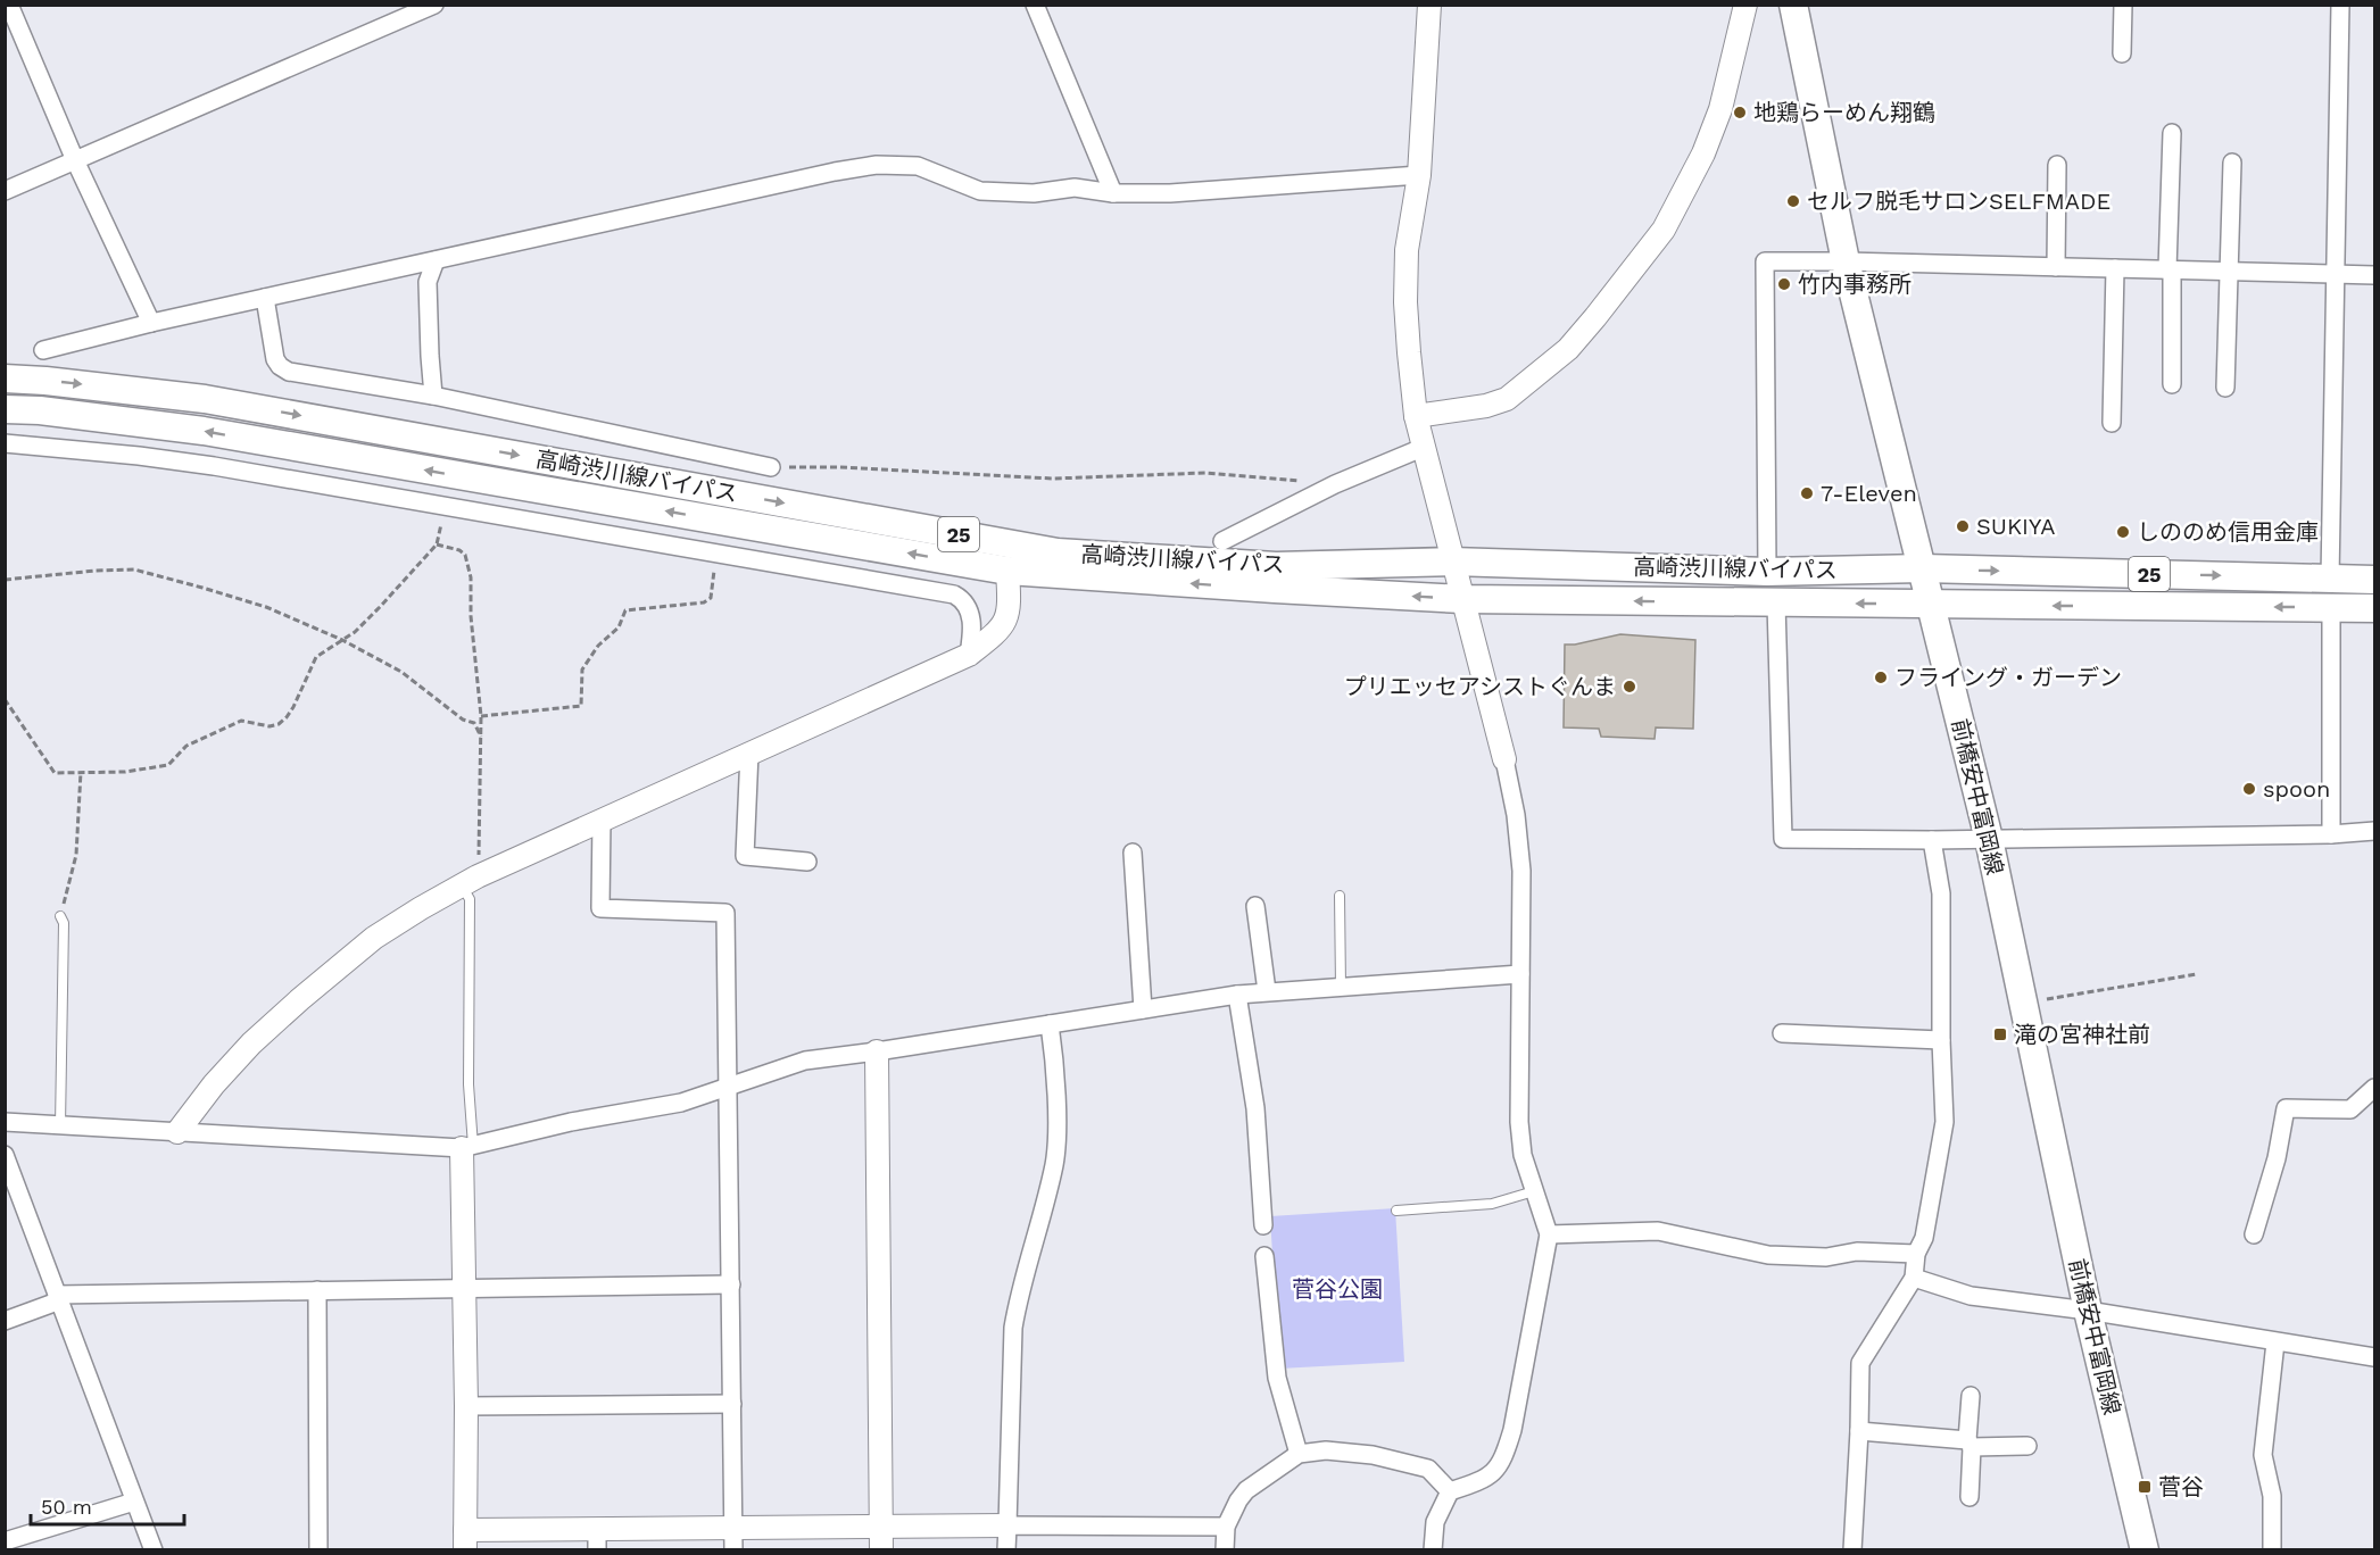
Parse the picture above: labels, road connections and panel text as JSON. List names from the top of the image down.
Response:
{
  "streets": {
    "main road": ["高崎渋川線バイパス", "25", "前橋安中富岡線"]
  },
  "crossings": [
    ["高崎渋川線バイパス", "前橋安中富岡線"]
  ],
  "parks": ["菅谷公園"],
  "places": {
    "other": [
      "地鶏らーめん翔鶴",
      "セルフ脱毛サロンSELFMADE",
      "竹内事務所",
      "7-Eleven",
      "SUKIYA",
      "しののめ信用金庫",
      "フライング・ガーデン",
      "プリエッセアシストぐんま",
      "spoon"
    ],
    "transit": ["滝の宮神社前", "菅谷"]
  },
  "scale_bar": "50 m"
}
